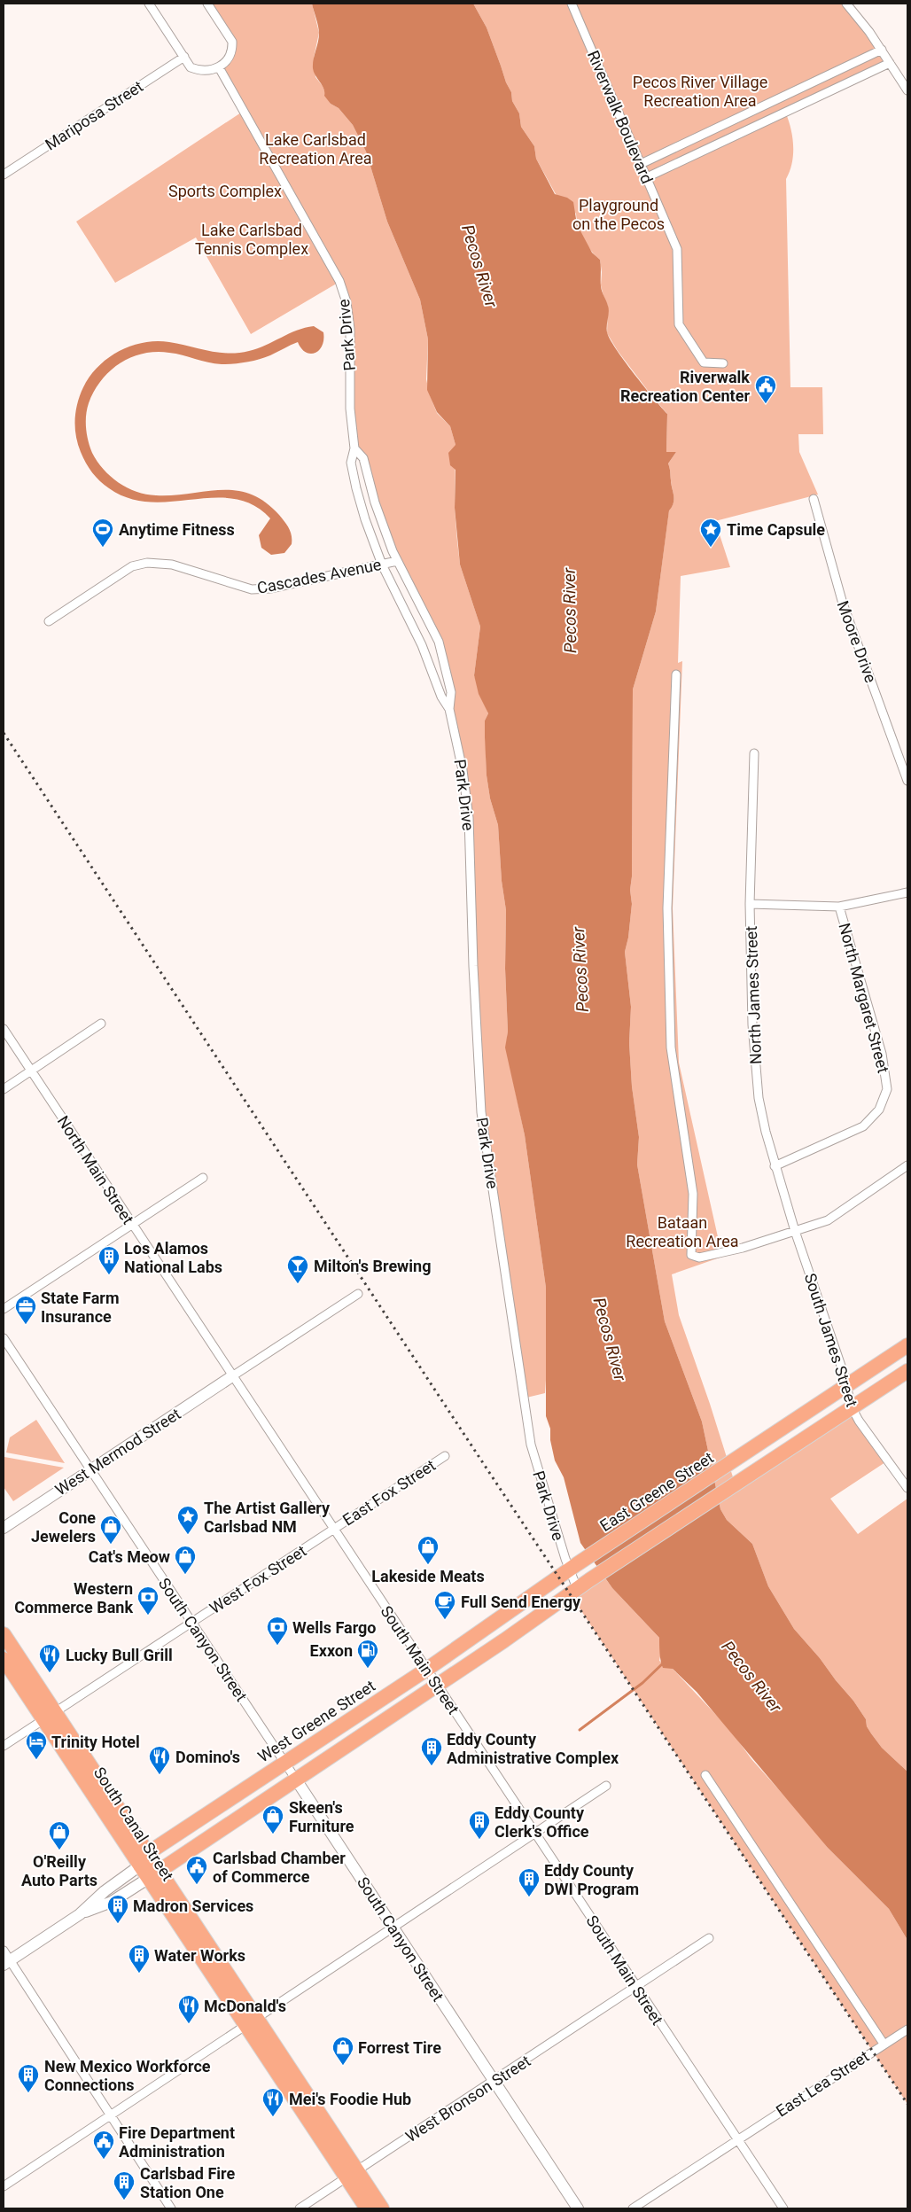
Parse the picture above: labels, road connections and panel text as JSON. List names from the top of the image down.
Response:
{
  "streets": {
    "highway": ["East Greene Street", "West Greene Street", "South Canal Street"],
    "street": [
      "Mariposa Street",
      "Riverwalk Boulevard",
      "Park Drive",
      "Cascades Avenue",
      "Moore Drive",
      "North James Street",
      "North Margaret Street",
      "North Main Street",
      "South James Street",
      "West Mermod Street",
      "East Fox Street",
      "West Fox Street",
      "South Canyon Street",
      "South Main Street",
      "East Lea Street",
      "West Bronson Street"
    ]
  },
  "crossings": [
    ["Park Drive", "Cascades Avenue"],
    ["Park Drive", "East Greene Street"],
    ["North James Street", "North Margaret Street"],
    ["North James Street", "South James Street"],
    ["North Main Street", "West Mermod Street"],
    ["North Main Street", "South Main Street"],
    ["South James Street", "East Greene Street"],
    ["West Mermod Street", "South Canyon Street"],
    ["West Mermod Street", "South Main Street"],
    ["East Greene Street", "South Main Street"],
    ["East Greene Street", "West Greene Street"],
    ["East Fox Street", "West Fox Street"],
    ["East Fox Street", "South Main Street"],
    ["West Fox Street", "South Canyon Street"],
    ["West Fox Street", "South Main Street"],
    ["West Fox Street", "South Canal Street"],
    ["South Canyon Street", "West Greene Street"],
    ["South Canyon Street", "West Bronson Street"],
    ["South Main Street", "West Greene Street"],
    ["South Main Street", "East Lea Street"],
    ["South Main Street", "West Bronson Street"],
    ["West Greene Street", "South Canal Street"],
    ["South Canal Street", "West Bronson Street"]
  ],
  "water": ["Pecos River"],
  "parks": [
    "Pecos River Village Recreation Area",
    "Lake Carlsbad Recreation Area",
    "Sports Complex",
    "Playground on the Pecos",
    "Lake Carlsbad Tennis Complex",
    "Bataan Recreation Area"
  ],
  "places": {
    "public building": ["Riverwalk Recreation Center", "Carlsbad Chamber of Commerce", "Fire Department Administration"],
    "sports": ["Anytime Fitness"],
    "place": ["Time Capsule", "The Artist Gallery Carlsbad NM"],
    "building": [
      "Los Alamos National Labs",
      "Eddy County Administrative Complex",
      "Eddy County Clerk's Office",
      "Eddy County DWI Program",
      "Madron Services",
      "Water Works",
      "New Mexico Workforce Connections",
      "Carlsbad Fire Station One"
    ],
    "bar": ["Milton's Brewing"],
    "office": ["State Farm Insurance"],
    "shop": [
      "Cone Jewelers",
      "Lakeside Meats",
      "Cat's Meow",
      "Skeen's Furniture",
      "O'Reilly Auto Parts",
      "Forrest Tire"
    ],
    "bank": ["Western Commerce Bank", "Wells Fargo"],
    "cafe": ["Full Send Energy"],
    "fuel station": ["Exxon"],
    "restaurant": [
      "Lucky Bull Grill",
      "Domino's",
      "McDonald's",
      "Mei's Foodie Hub"
    ],
    "hotel": ["Trinity Hotel"]
  }
}
